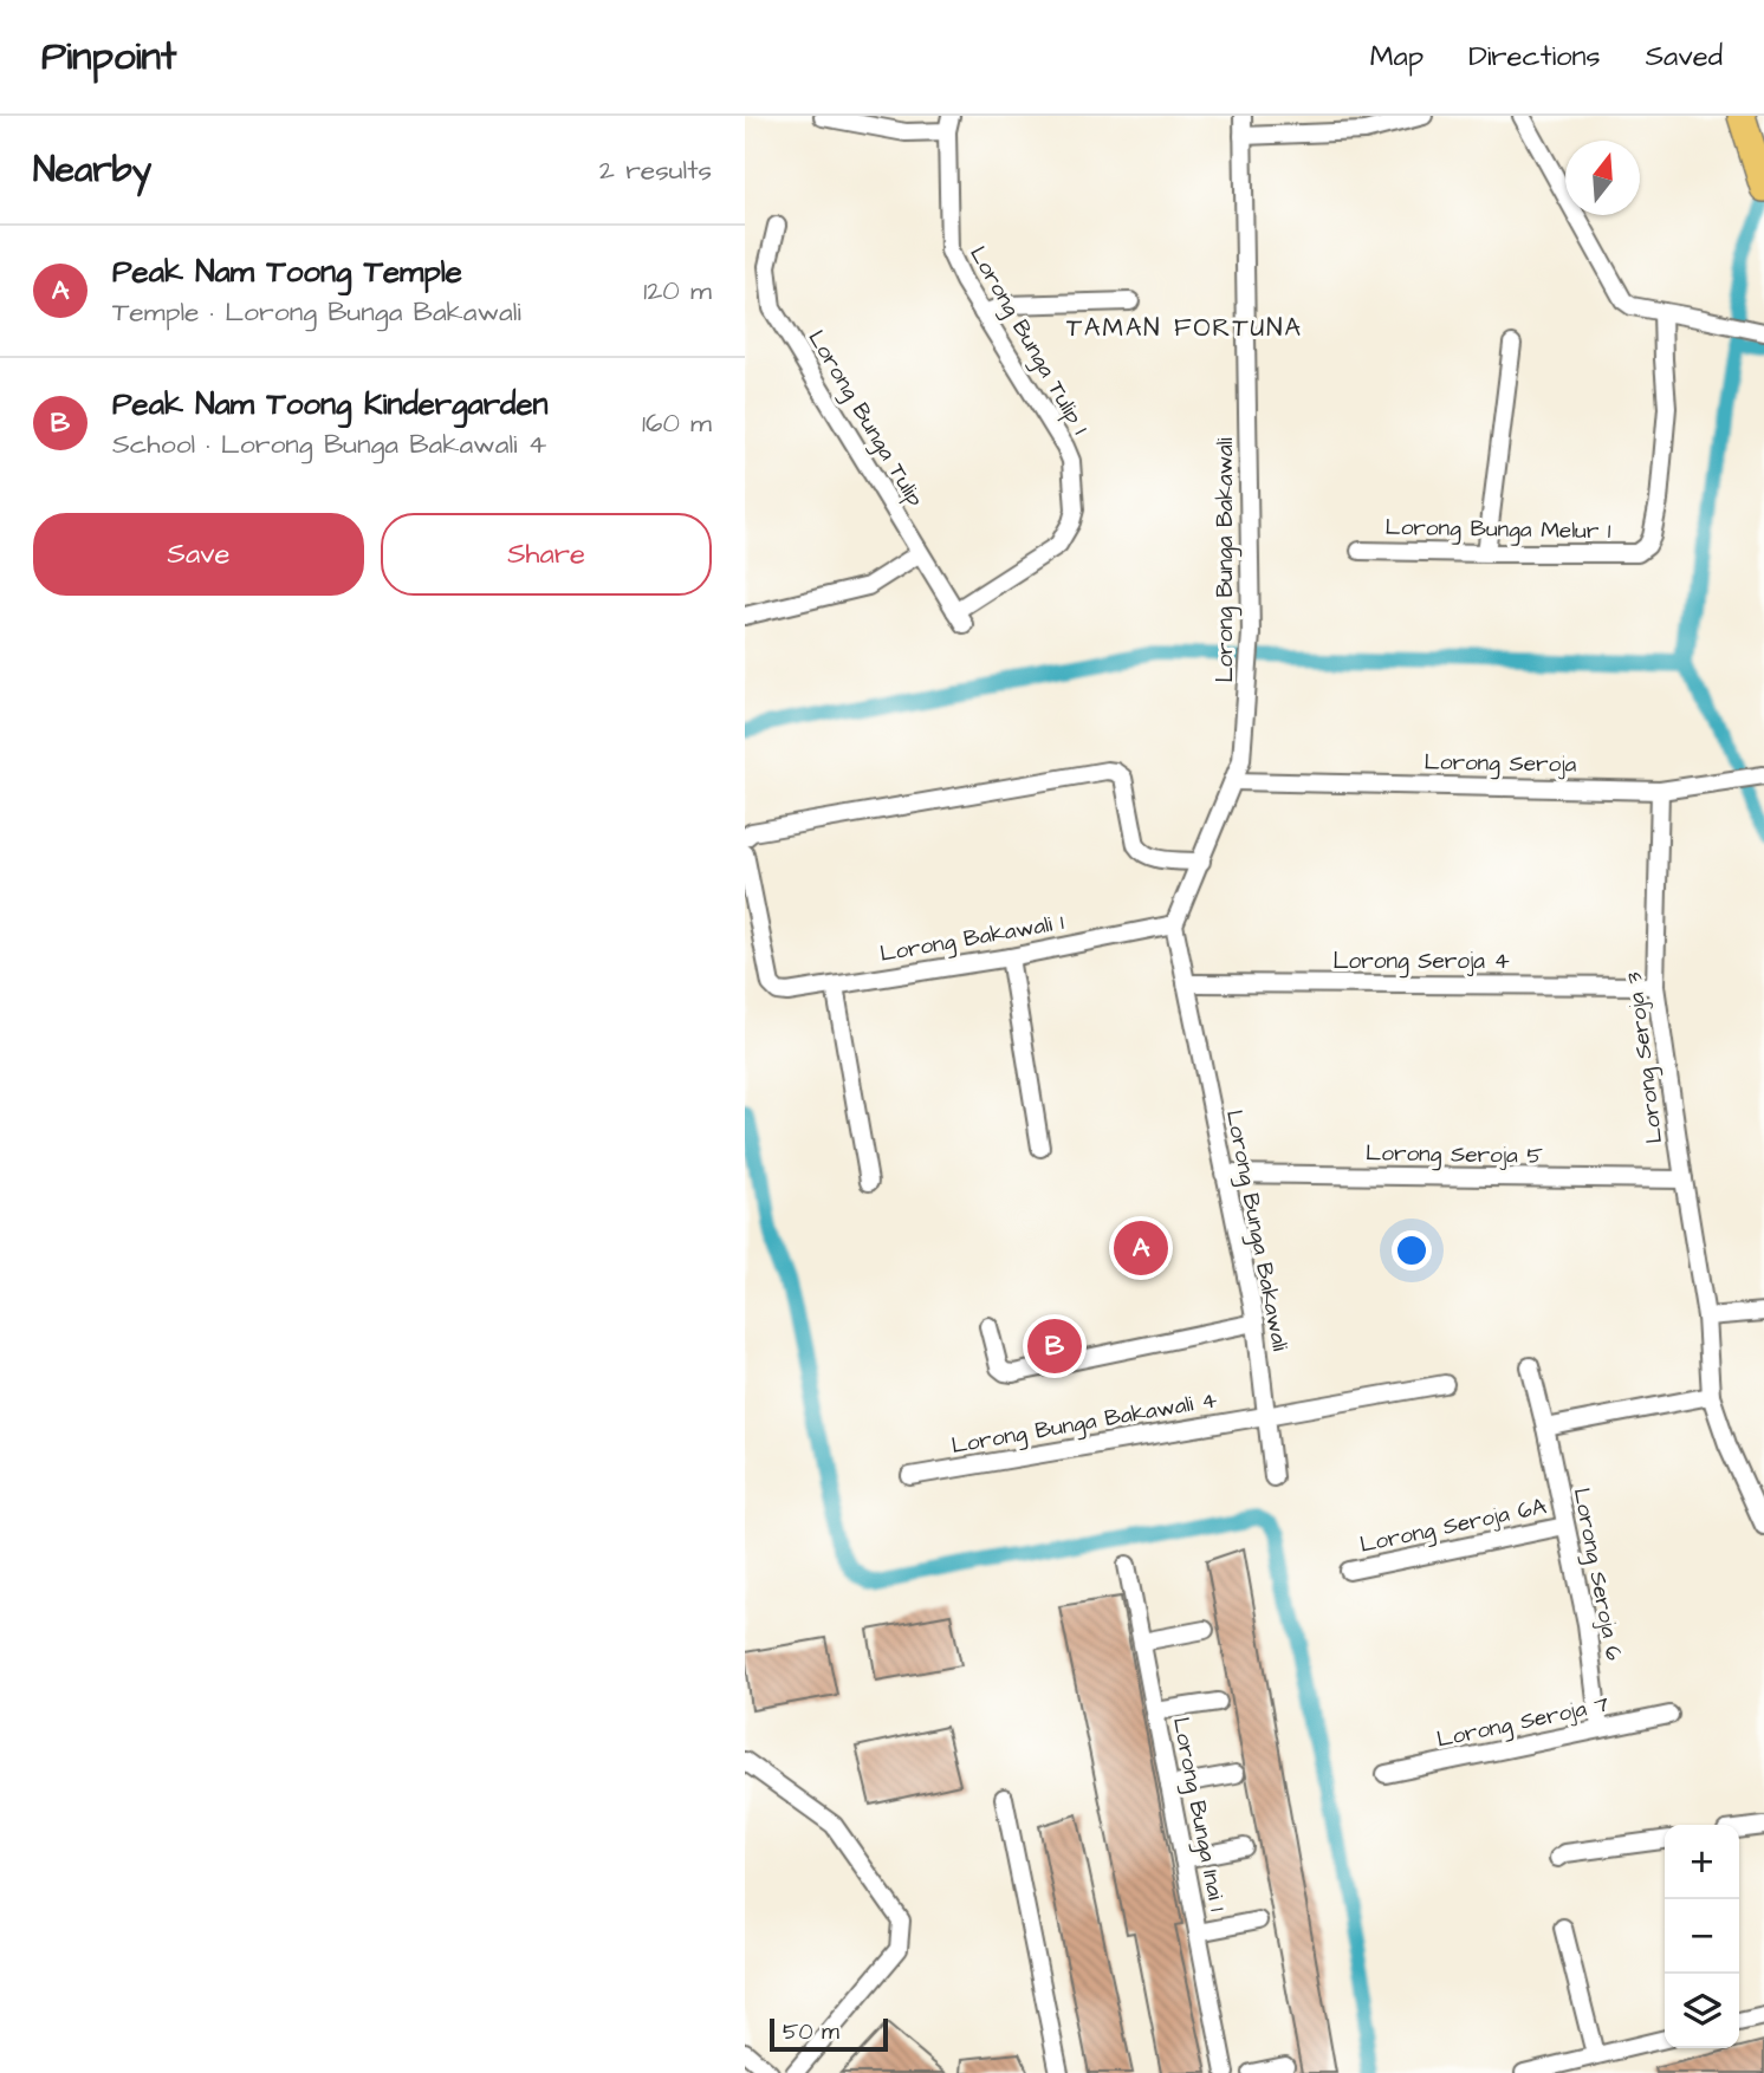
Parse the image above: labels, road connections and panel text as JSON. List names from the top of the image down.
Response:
{
  "streets": {
    "street": [
      "Lorong Bunga Tulip 1",
      "Lorong Bunga Tulip",
      "Lorong Bunga Melur 1",
      "Lorong Bunga Bakawali",
      "Lorong Seroja",
      "Lorong Bakawali 1",
      "Lorong Seroja 4",
      "Lorong Seroja 3",
      "Lorong Seroja 5",
      "Lorong Bunga Bakawali 4",
      "Lorong Seroja 6A",
      "Lorong Seroja 6",
      "Lorong Seroja 7",
      "Lorong Bunga Inai 1"
    ]
  },
  "crossings": [
    ["Lorong Bunga Tulip 1", "Lorong Bunga Tulip"],
    ["Lorong Bunga Bakawali", "Lorong Seroja"],
    ["Lorong Bunga Bakawali", "Lorong Bakawali 1"],
    ["Lorong Bunga Bakawali", "Lorong Seroja 4"],
    ["Lorong Bunga Bakawali", "Lorong Seroja 5"],
    ["Lorong Bunga Bakawali", "Lorong Bunga Bakawali 4"],
    ["Lorong Seroja", "Lorong Seroja 3"],
    ["Lorong Seroja 4", "Lorong Seroja 3"],
    ["Lorong Seroja 3", "Lorong Seroja 5"],
    ["Lorong Seroja 6A", "Lorong Seroja 6"],
    ["Lorong Seroja 6", "Lorong Seroja 7"]
  ],
  "districts": ["TAMAN FORTUNA"],
  "scale_bar": "50 m",
  "north": "top",
  "page": {
    "header": "Pinpoint",
    "nav": ["Map", "Directions", "Saved"],
    "heading": ["Nearby", "2 results"],
    "list": [
      {
        "mark": "A",
        "name": "Peak Nam Toong Temple",
        "note": "Temple · Lorong Bunga Bakawali",
        "value": "120 m"
      },
      {
        "mark": "B",
        "name": "Peak Nam Toong Kindergarden",
        "note": "School · Lorong Bunga Bakawali 4",
        "value": "160 m"
      }
    ],
    "buttons": ["Save", "Share"],
    "pins": ["A", "B"],
    "map_buttons": ["+", "−"],
    "scale": "50 m"
  }
}
